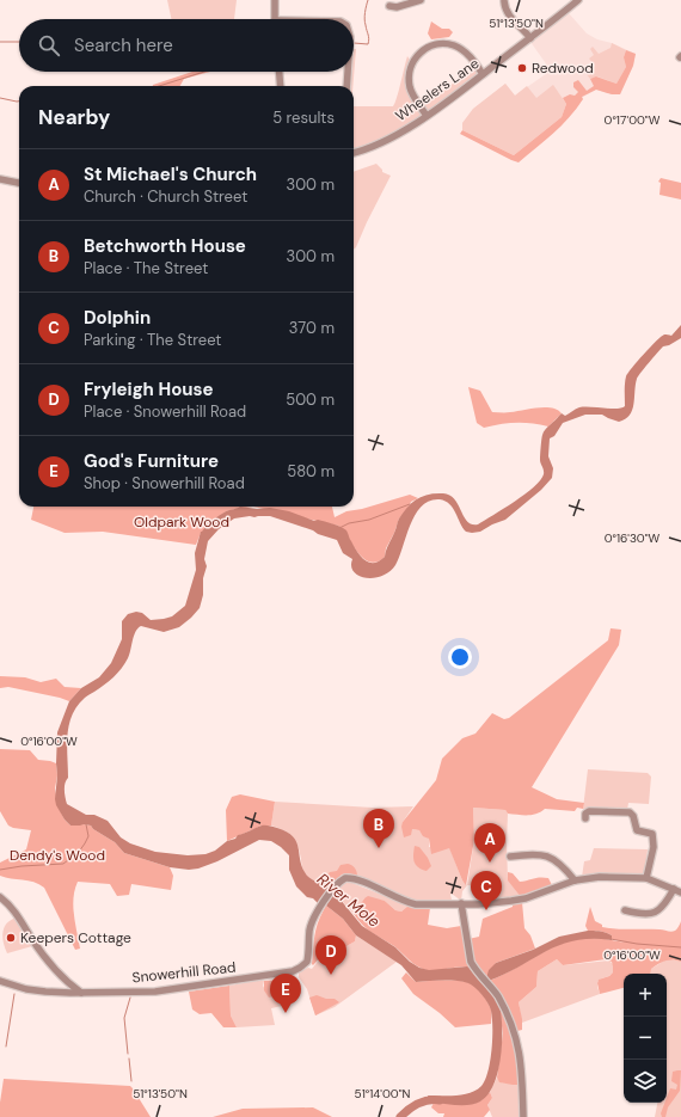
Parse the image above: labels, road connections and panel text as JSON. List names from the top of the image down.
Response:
{
  "streets": {
    "street": ["Wheelers Lane", "Snowerhill Road"]
  },
  "water": ["River Mole"],
  "parks": ["Oldpark Wood", "Dendy's Wood"],
  "places": ["Redwood", "Keepers Cottage"],
  "page": {
    "search": "Search here",
    "heading": ["Nearby", "5 results"],
    "list": [
      {
        "mark": "A",
        "name": "St Michael's Church",
        "note": "Church · Church Street",
        "value": "300 m"
      },
      {
        "mark": "B",
        "name": "Betchworth House",
        "note": "Place · The Street",
        "value": "300 m"
      },
      {
        "mark": "C",
        "name": "Dolphin",
        "note": "Parking · The Street",
        "value": "370 m"
      },
      {
        "mark": "D",
        "name": "Fryleigh House",
        "note": "Place · Snowerhill Road",
        "value": "500 m"
      },
      {
        "mark": "E",
        "name": "God's Furniture",
        "note": "Shop · Snowerhill Road",
        "value": "580 m"
      }
    ],
    "pins": [
      "B",
      "A",
      "C",
      "D",
      "E"
    ],
    "map_buttons": ["+", "−"]
  },
  "coordinates": [
    "51°13'50\"N",
    "0°17'00\"W",
    "0°16'30\"W",
    "0°16'00\"W",
    "51°14'00\"N"
  ]
}
